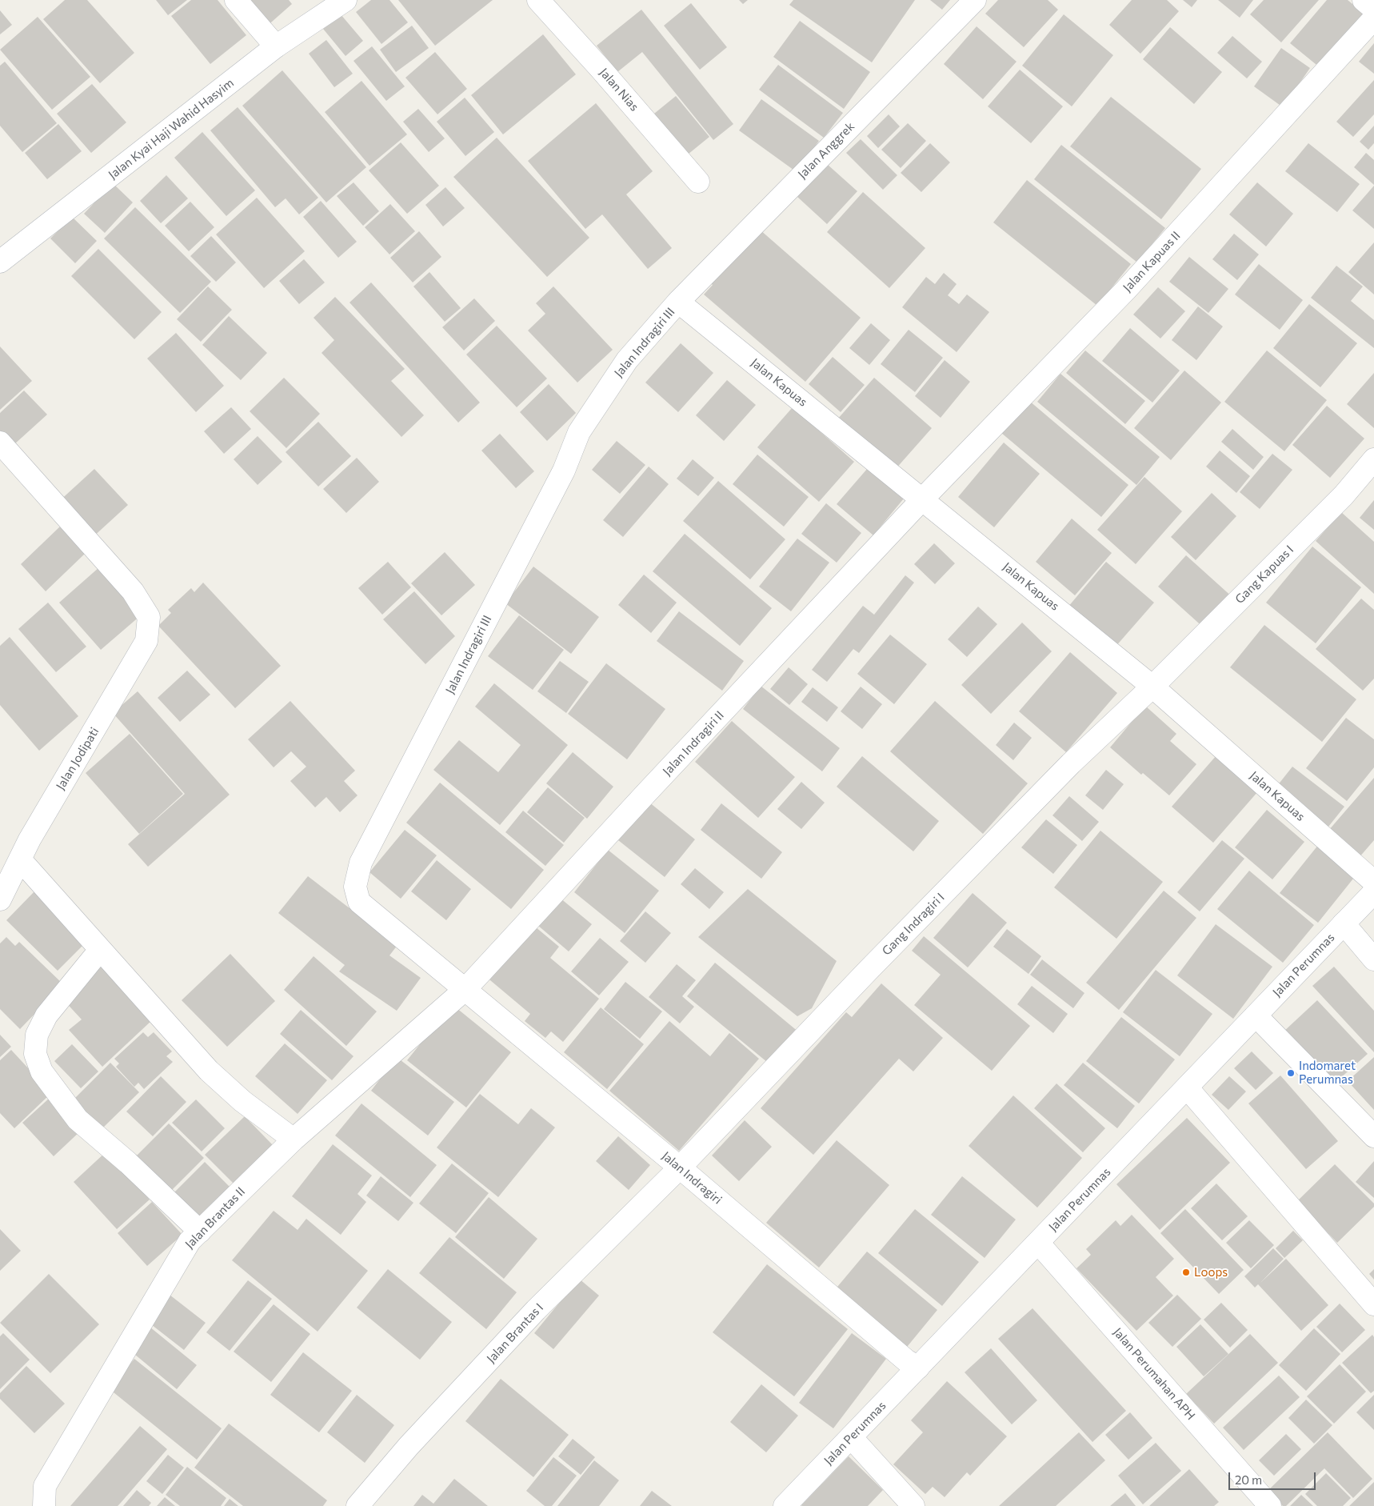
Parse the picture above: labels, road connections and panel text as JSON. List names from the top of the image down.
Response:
{
  "streets": {
    "street": [
      "Jalan Nias",
      "Jalan Kyai Haji Wahid Hasyim",
      "Jalan Anggrek",
      "Jalan Kapuas II",
      "Jalan Indragiri III",
      "Jalan Kapuas",
      "Gang Kapuas I",
      "Jalan Indragiri II",
      "Jalan Jodipati",
      "Gang Indragiri I",
      "Jalan Perumnas",
      "Jalan Indragiri",
      "Jalan Brantas II",
      "Jalan Brantas I",
      "Jalan Perumahan APH"
    ]
  },
  "crossings": [
    ["Jalan Anggrek", "Jalan Indragiri III"],
    ["Jalan Anggrek", "Jalan Kapuas"],
    ["Jalan Kapuas II", "Jalan Kapuas"],
    ["Jalan Kapuas II", "Jalan Indragiri II"],
    ["Jalan Indragiri III", "Jalan Kapuas"],
    ["Jalan Indragiri III", "Jalan Indragiri II"],
    ["Jalan Indragiri III", "Jalan Indragiri"],
    ["Jalan Indragiri III", "Jalan Brantas II"],
    ["Jalan Kapuas", "Gang Kapuas I"],
    ["Jalan Kapuas", "Jalan Indragiri II"],
    ["Jalan Kapuas", "Gang Indragiri I"],
    ["Gang Kapuas I", "Gang Indragiri I"],
    ["Jalan Indragiri II", "Jalan Indragiri"],
    ["Jalan Indragiri II", "Jalan Brantas II"],
    ["Gang Indragiri I", "Jalan Indragiri"],
    ["Gang Indragiri I", "Jalan Brantas I"],
    ["Jalan Perumnas", "Jalan Indragiri"],
    ["Jalan Perumnas", "Jalan Perumahan APH"],
    ["Jalan Indragiri", "Jalan Brantas II"],
    ["Jalan Indragiri", "Jalan Brantas I"]
  ],
  "places": ["Indomaret Perumnas", "Loops"],
  "scale_bar": "20 m"
}
